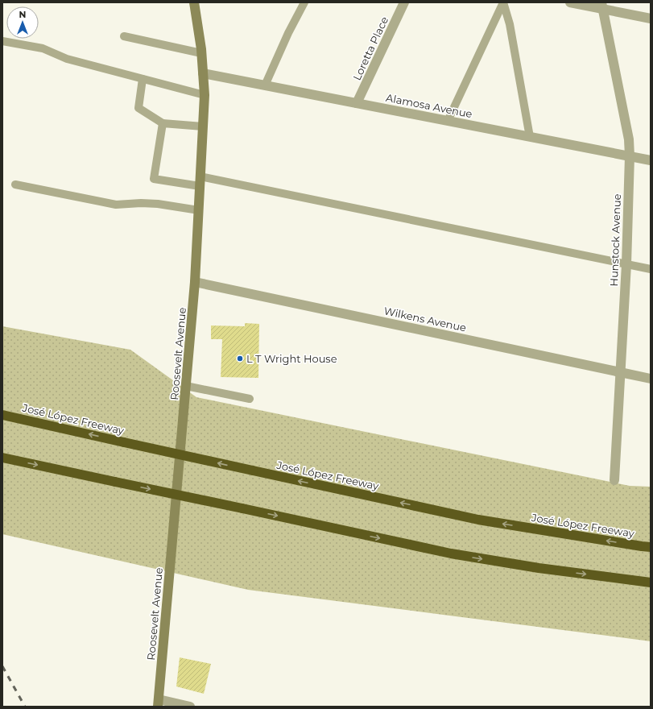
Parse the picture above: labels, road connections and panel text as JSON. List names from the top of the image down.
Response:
{
  "streets": {
    "highway": ["José López Freeway"],
    "main road": ["Roosevelt Avenue"],
    "street": [
      "Loretta Place",
      "Alamosa Avenue",
      "Hunstock Avenue",
      "Wilkens Avenue"
    ]
  },
  "crossings": [
    ["Loretta Place", "Alamosa Avenue"],
    ["Alamosa Avenue", "Hunstock Avenue"],
    ["Alamosa Avenue", "Roosevelt Avenue"],
    ["Hunstock Avenue", "Wilkens Avenue"],
    ["Wilkens Avenue", "Roosevelt Avenue"]
  ],
  "places": ["L T Wright House"],
  "north": "top"
}
